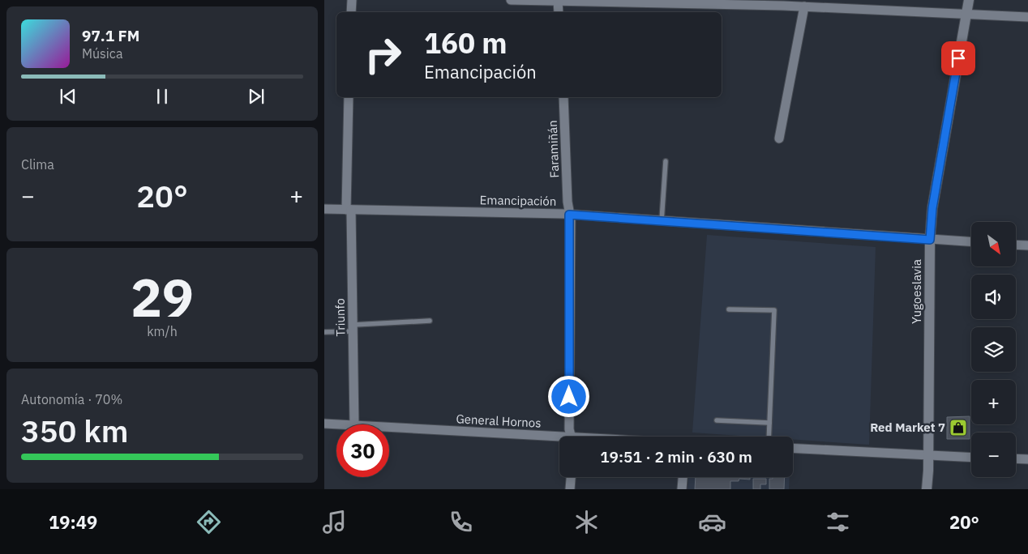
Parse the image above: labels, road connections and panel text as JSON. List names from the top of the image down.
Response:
{
  "streets": {
    "street": [
      "Faramiñán",
      "Emancipación",
      "Yugoeslavia",
      "Triunfo",
      "General Hornos"
    ]
  },
  "crossings": [
    ["Faramiñán", "Emancipación"],
    ["Emancipación", "Yugoeslavia"],
    ["Emancipación", "Triunfo"]
  ],
  "places": {
    "shop": ["Red Market 7"]
  },
  "north": "bottom right",
  "page": {
    "turn": ["160 m", "Emancipación"],
    "song": ["97.1 FM", "Música"],
    "tile": [
      "Clima",
      ["29", "km/h"],
      ["Autonomía · 70%", "350 km"]
    ],
    "heat": ["−", "20°", "+"],
    "map_buttons": ["+", "−"],
    "limit": "30",
    "trip": "19:51 · 2 min · 630 m",
    "tabs": ["19:49", "20°"]
  }
}
